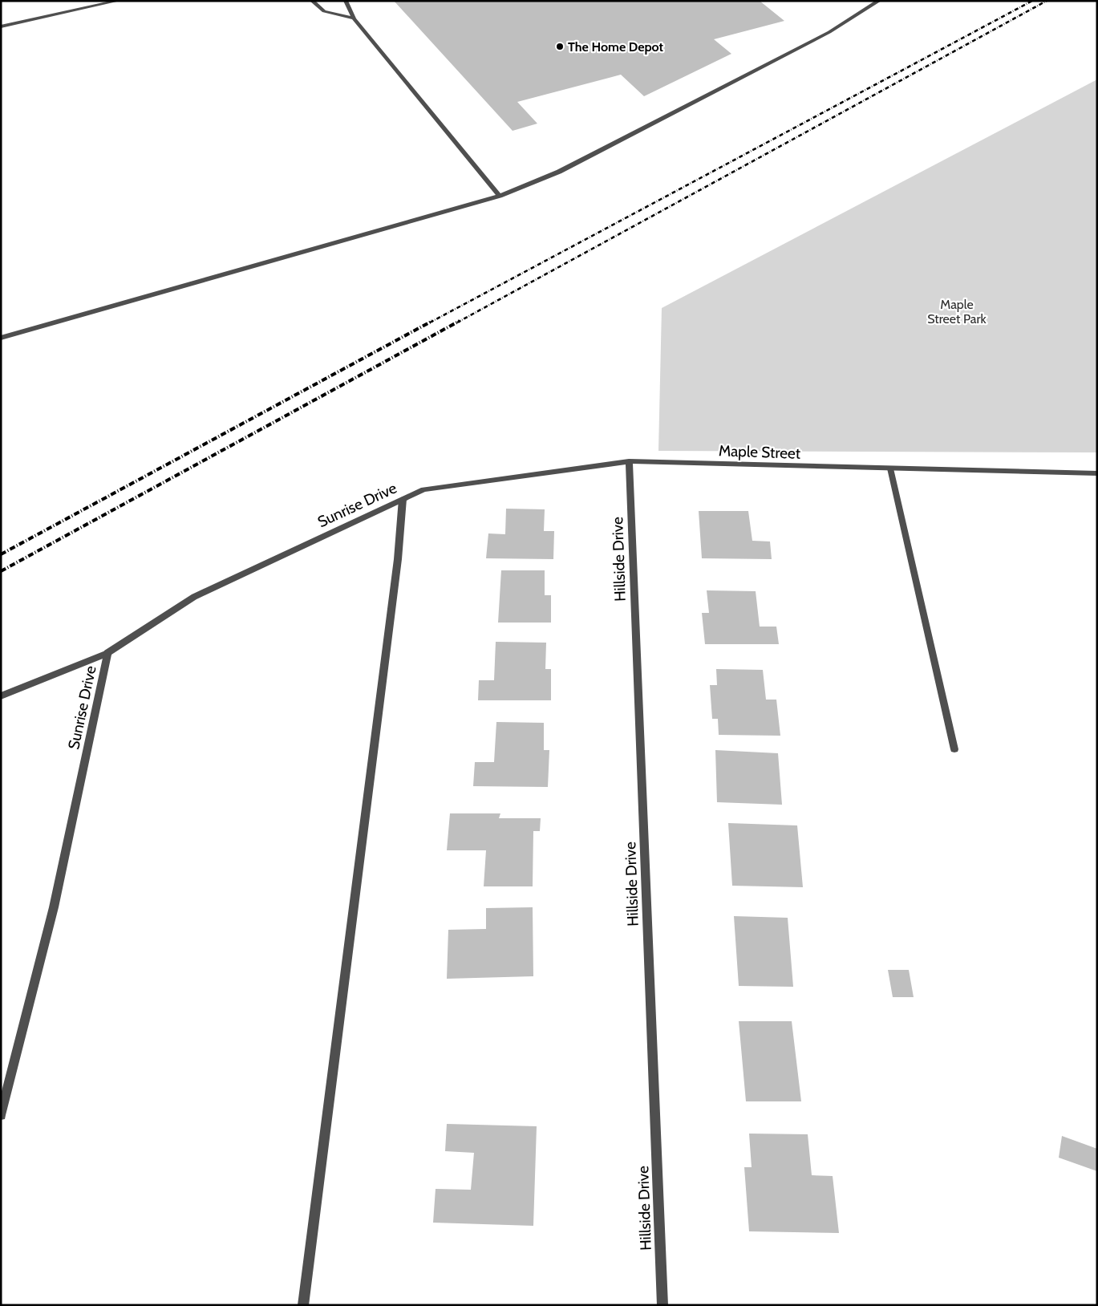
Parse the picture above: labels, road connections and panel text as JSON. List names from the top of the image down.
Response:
{
  "streets": {
    "street": ["Maple Street", "Sunrise Drive", "Hillside Drive"]
  },
  "crossings": [
    ["Maple Street", "Sunrise Drive"],
    ["Maple Street", "Hillside Drive"]
  ],
  "parks": ["Maple Street Park"],
  "places": ["The Home Depot"]
}
